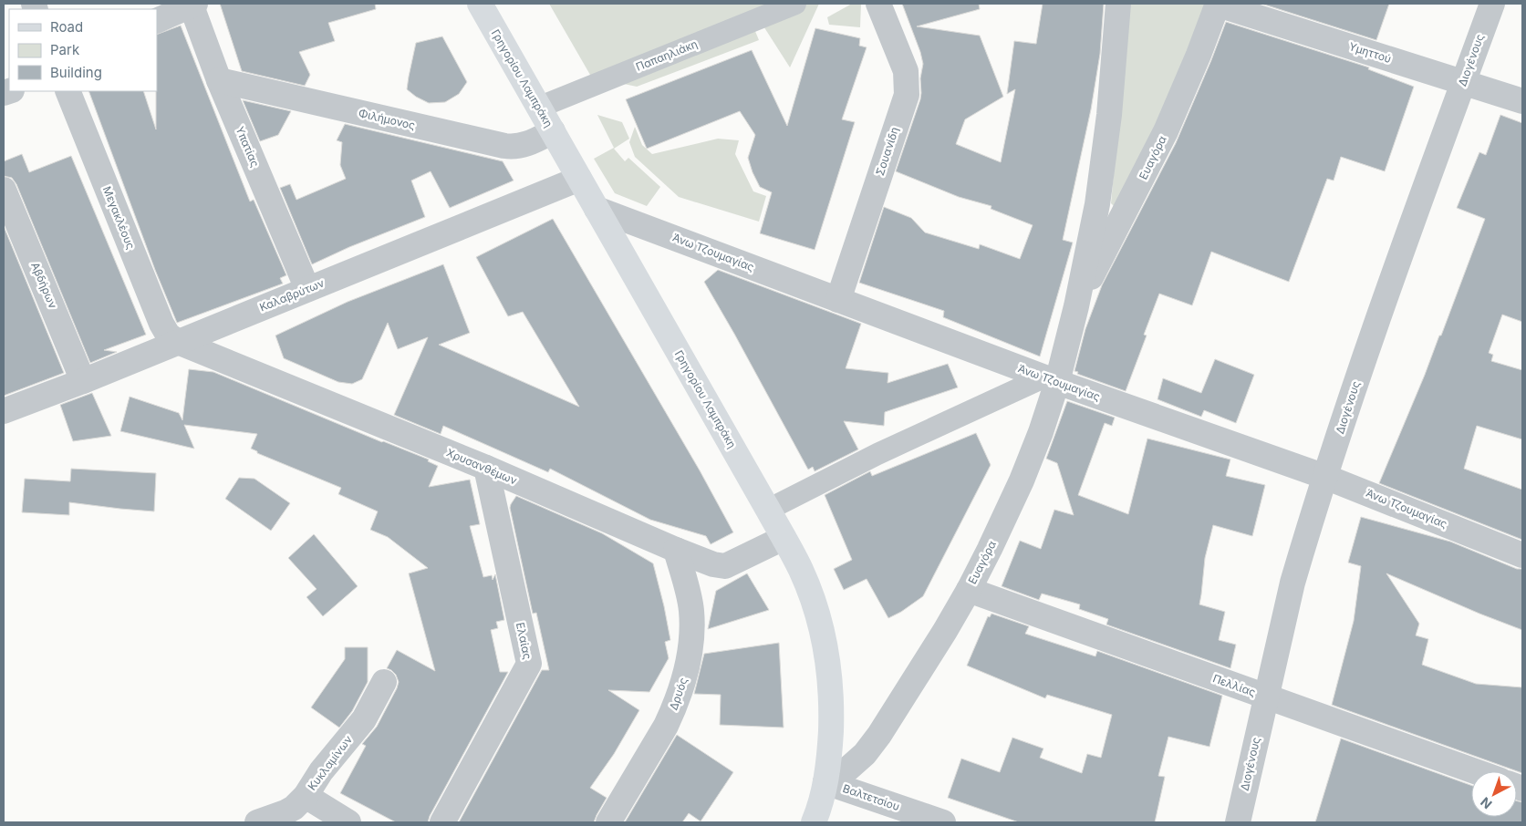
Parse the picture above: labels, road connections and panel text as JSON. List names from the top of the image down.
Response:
{
  "streets": {
    "main road": ["Γρηγορίου Λαμπράκη"],
    "street": [
      "Υμηττού",
      "Παπαηλιάκη",
      "Διογένους",
      "Φιλήμονος",
      "Υπατίας",
      "Σουανίδη",
      "Ευαγόρα",
      "Μεγακλέους",
      "Άνω Τζουμαγίας",
      "Αβδήρων",
      "Καλαβρύτων",
      "Χρυσανθέμων",
      "Ελαίας",
      "Πελλίας",
      "Δρυός",
      "Κυκλαμίνων",
      "Βαλτετσίου"
    ]
  },
  "crossings": [
    ["Υμηττού", "Διογένους"],
    ["Υμηττού", "Ευαγόρα"],
    ["Παπαηλιάκη", "Γρηγορίου Λαμπράκη"],
    ["Διογένους", "Άνω Τζουμαγίας"],
    ["Διογένους", "Πελλίας"],
    ["Γρηγορίου Λαμπράκη", "Φιλήμονος"],
    ["Γρηγορίου Λαμπράκη", "Ευαγόρα"],
    ["Γρηγορίου Λαμπράκη", "Άνω Τζουμαγίας"],
    ["Γρηγορίου Λαμπράκη", "Καλαβρύτων"],
    ["Γρηγορίου Λαμπράκη", "Χρυσανθέμων"],
    ["Γρηγορίου Λαμπράκη", "Βαλτετσίου"],
    ["Φιλήμονος", "Υπατίας"],
    ["Υπατίας", "Καλαβρύτων"],
    ["Σουανίδη", "Άνω Τζουμαγίας"],
    ["Ευαγόρα", "Άνω Τζουμαγίας"],
    ["Ευαγόρα", "Πελλίας"],
    ["Ευαγόρα", "Βαλτετσίου"],
    ["Μεγακλέους", "Καλαβρύτων"],
    ["Μεγακλέους", "Χρυσανθέμων"],
    ["Αβδήρων", "Καλαβρύτων"],
    ["Καλαβρύτων", "Χρυσανθέμων"],
    ["Χρυσανθέμων", "Ελαίας"],
    ["Χρυσανθέμων", "Δρυός"]
  ],
  "legend": ["Road", "Park", "Building"],
  "north": "bottom left"
}
